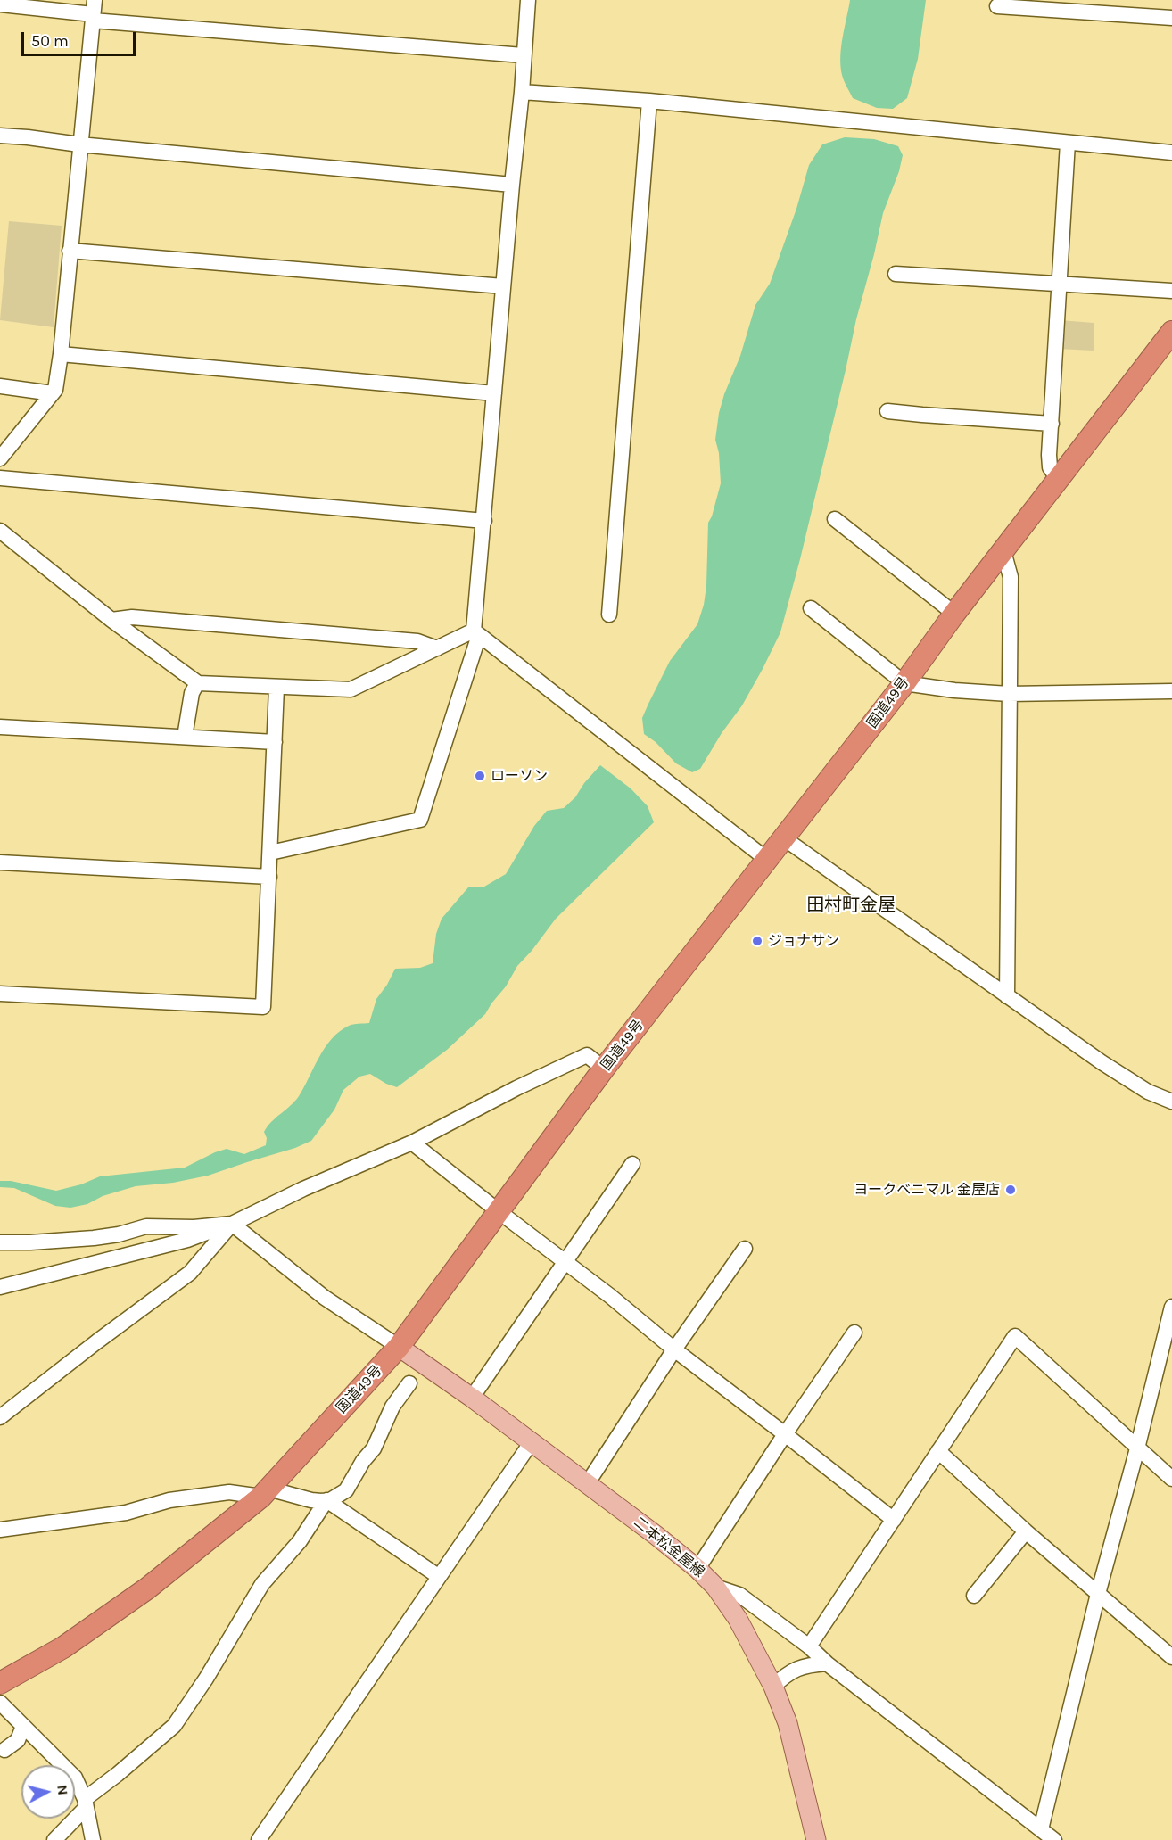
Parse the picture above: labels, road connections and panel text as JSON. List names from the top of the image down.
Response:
{
  "streets": {
    "highway": ["国道49号"],
    "main road": ["二本松金屋線"]
  },
  "crossings": [
    ["国道49号", "二本松金屋線"]
  ],
  "districts": ["田村町金屋"],
  "places": ["ローソン", "ジョナサン", "ヨークベニマル 金屋店"],
  "scale_bar": "50 m",
  "north": "right"
}
